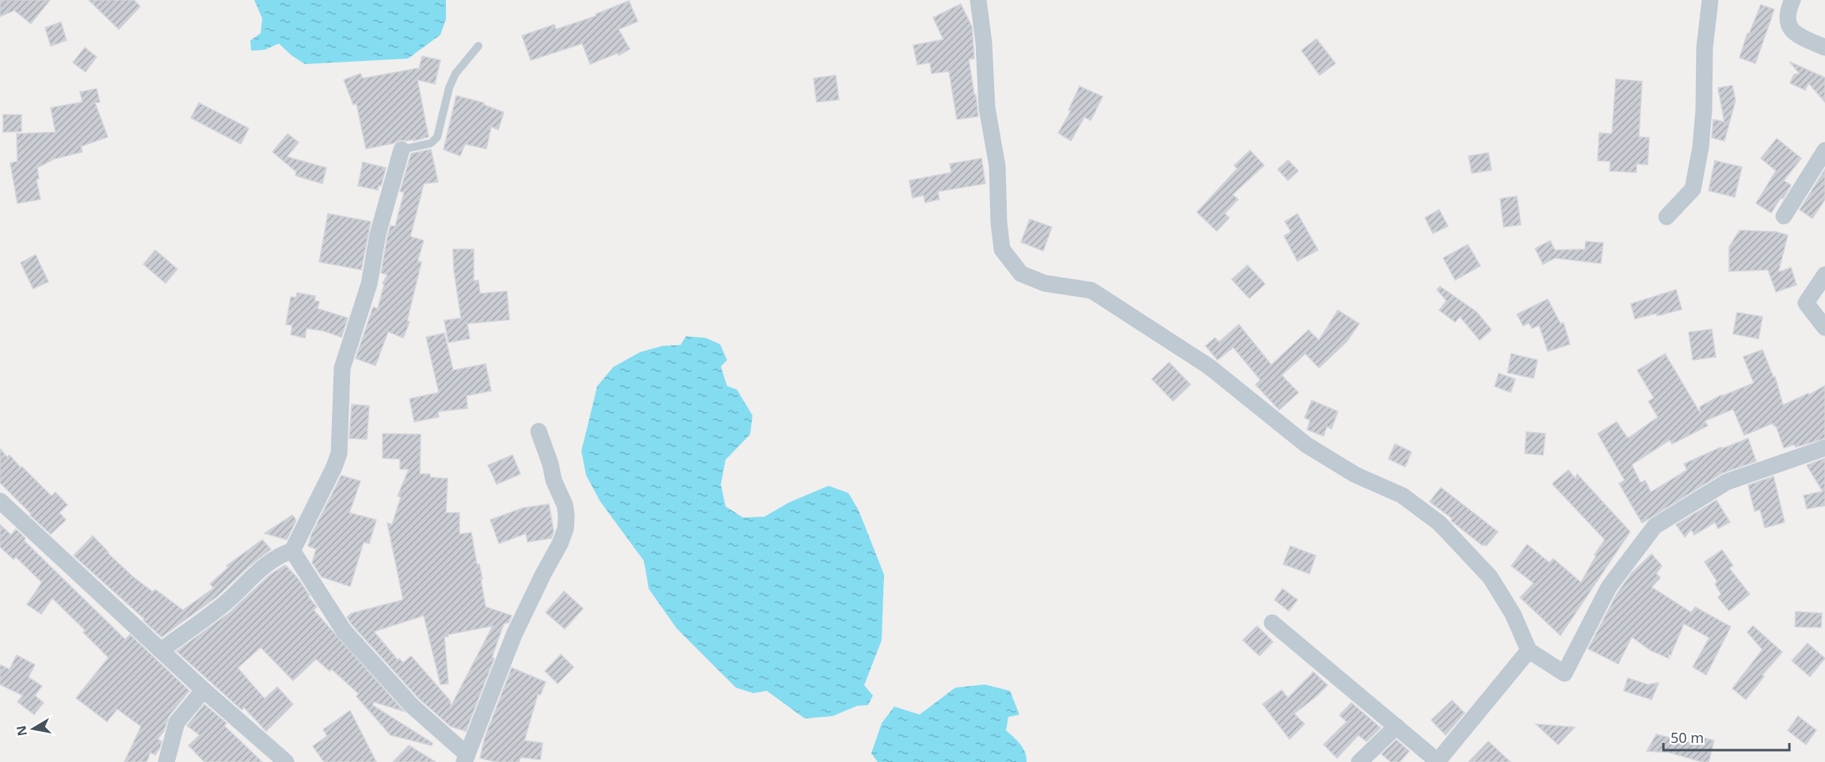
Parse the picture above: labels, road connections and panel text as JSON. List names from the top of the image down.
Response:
{
  "scale_bar": "50 m",
  "north": "left"
}
